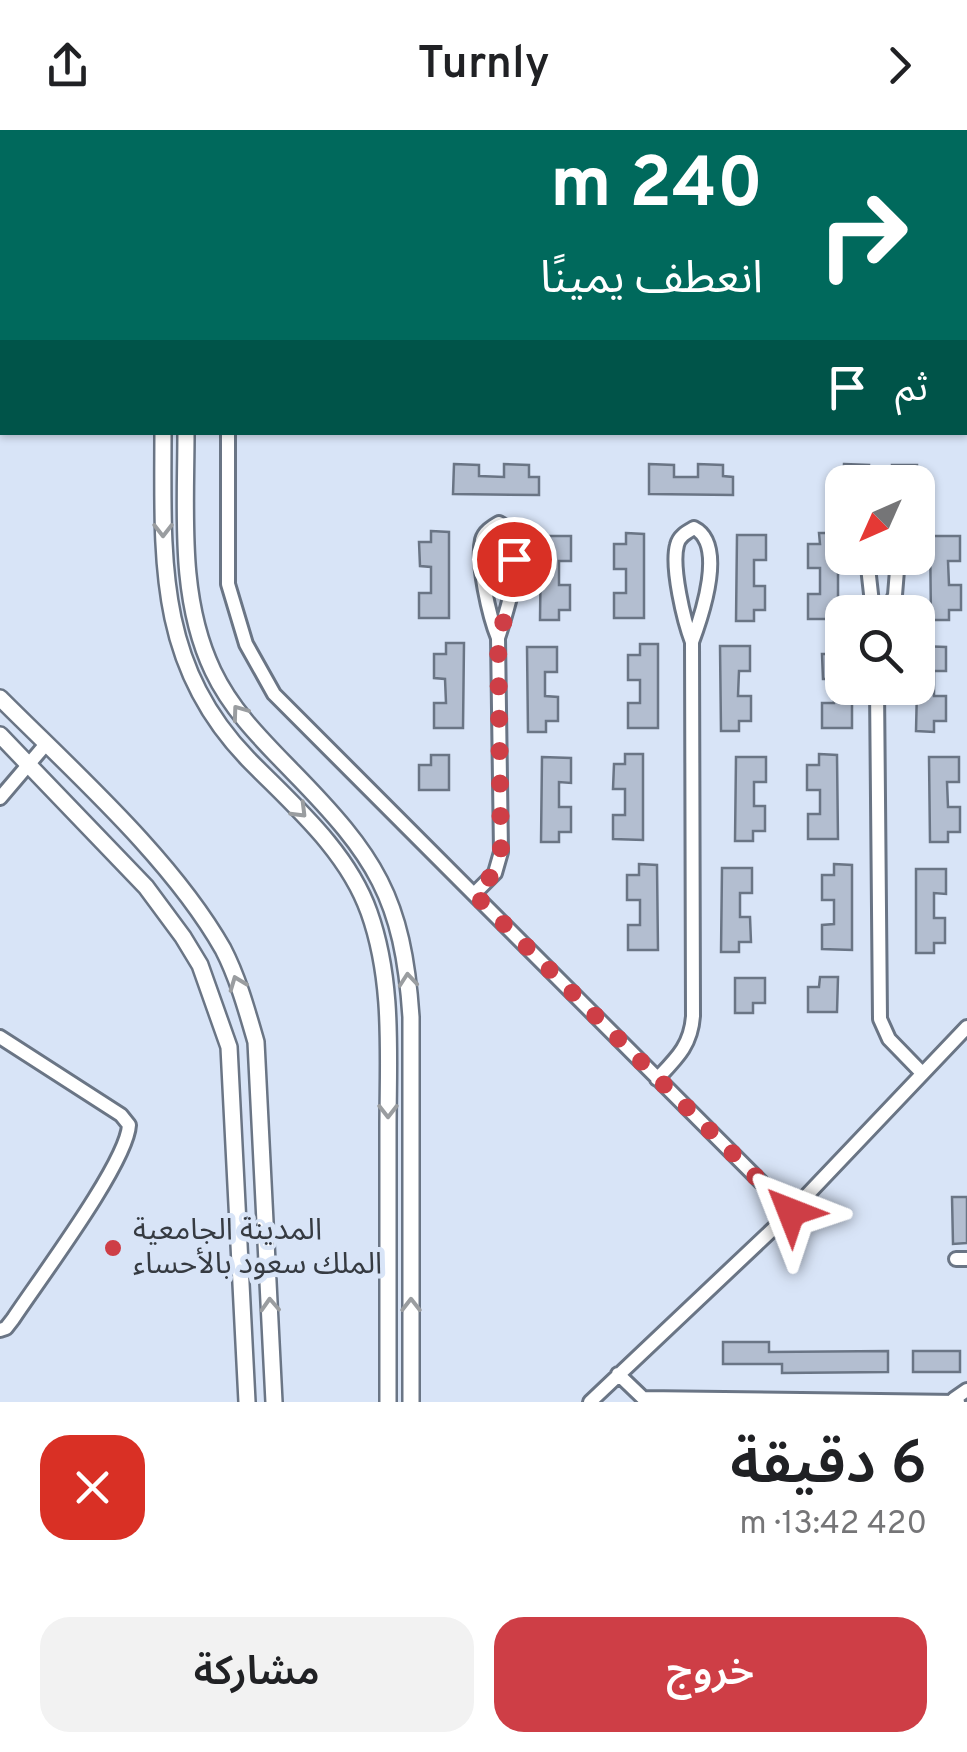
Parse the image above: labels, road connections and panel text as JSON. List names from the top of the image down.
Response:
{
  "places": ["المدينة الجامعية الملك سعود بالأحساء"],
  "north": "bottom left",
  "page": {
    "header": "Turnly",
    "turn": ["240 m", "انعطف يمينًا"],
    "then": "ثم",
    "heading": ["6 دقيقة", "420 m · 13:42"],
    "buttons": ["خروج", "مشاركة"]
  }
}
